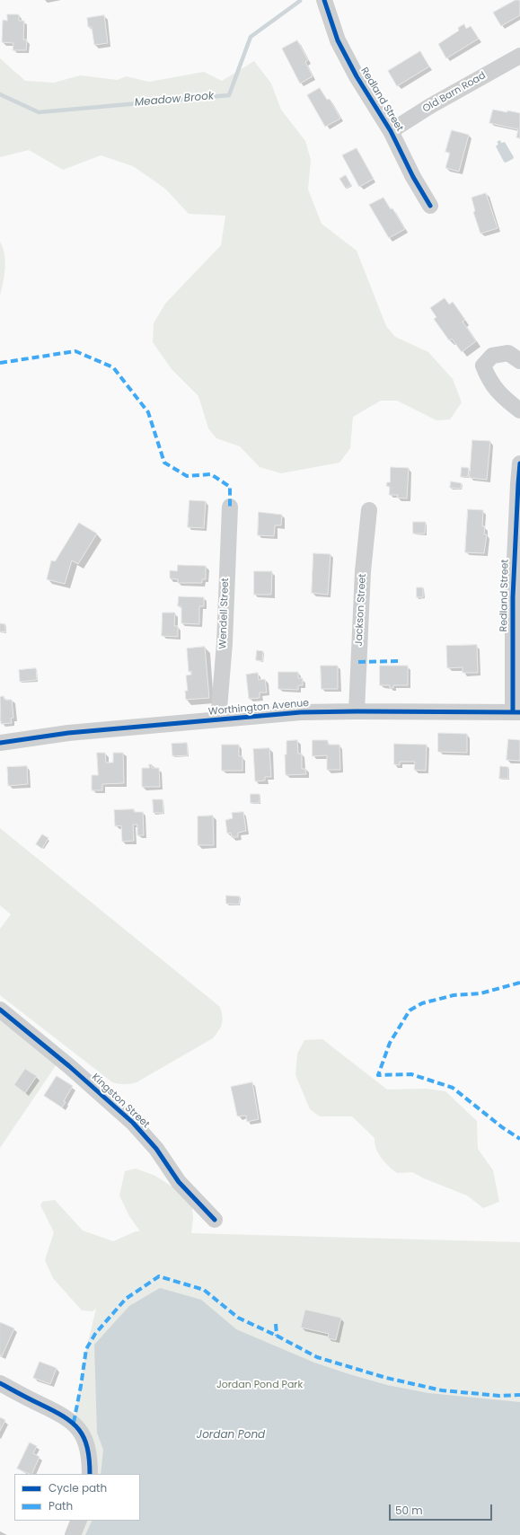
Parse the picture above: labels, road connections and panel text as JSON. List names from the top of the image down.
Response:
{
  "streets": {
    "street": [
      "Old Barn Road",
      "Redland Street",
      "Jackson Street",
      "Wendell Street",
      "Worthington Avenue",
      "Kingston Street"
    ]
  },
  "crossings": [
    ["Old Barn Road", "Redland Street"],
    ["Redland Street", "Worthington Avenue"],
    ["Jackson Street", "Worthington Avenue"],
    ["Wendell Street", "Worthington Avenue"]
  ],
  "water": ["Meadow Brook", "Jordan Pond"],
  "parks": ["Jordan Pond Park"],
  "legend": ["Cycle path", "Path"],
  "scale_bar": "50 m"
}
